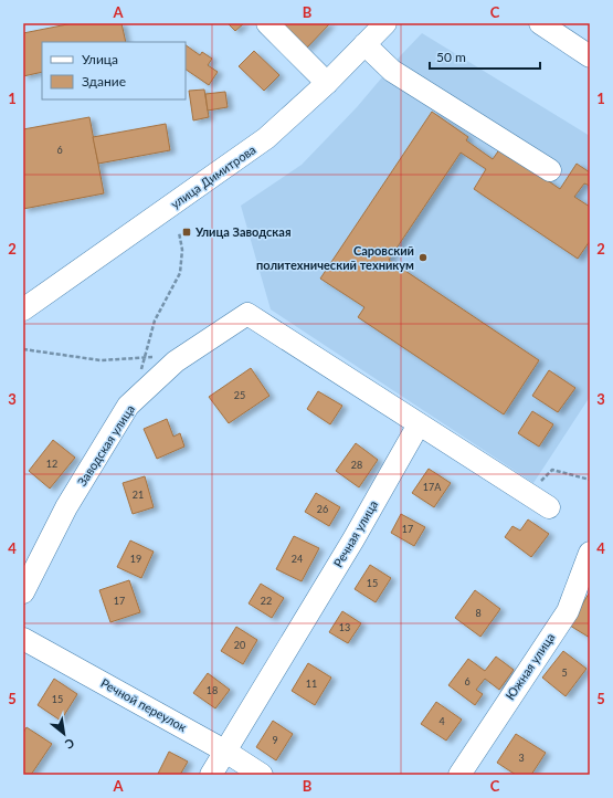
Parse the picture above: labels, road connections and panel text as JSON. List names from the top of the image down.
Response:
{
  "streets": {
    "street": [
      "улица Димитрова",
      "Заводская улица",
      "Речная улица",
      "Южная улица",
      "Речной переулок"
    ]
  },
  "crossings": [
    ["Заводская улица", "Речная улица"],
    ["Речная улица", "Речной переулок"]
  ],
  "places": {
    "transit": ["Улица Заводская"],
    "other": ["Саровский политехнический техникум"]
  },
  "house_numbers": [
    "6",
    "25",
    "12",
    "28",
    "17А",
    "21",
    "26",
    "17",
    "19",
    "24",
    "15",
    "17",
    "22",
    "8",
    "13",
    "20",
    "5",
    "6",
    "11",
    "18",
    "15",
    "4",
    "9",
    "3"
  ],
  "legend": ["Улица", "Здание"],
  "scale_bar": "50 m",
  "north": "bottom right",
  "grid": {
    "columns": ["A", "B", "C"],
    "rows": [
      "1",
      "2",
      "3",
      "4",
      "5"
    ]
  }
}
